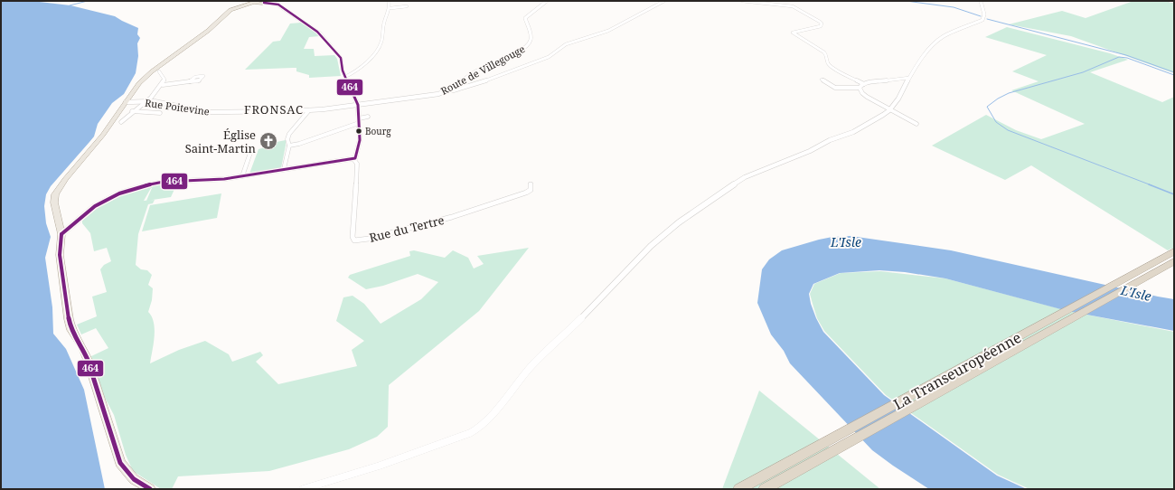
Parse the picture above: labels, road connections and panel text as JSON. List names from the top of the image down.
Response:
{
  "streets": {
    "highway": ["La Transeuropéenne"],
    "street": ["Route de Villegouge", "Rue Poitevine", "Rue du Tertre"]
  },
  "crossings": [
    ["Route de Villegouge", "Rue Poitevine"]
  ],
  "districts": ["FRONSAC"],
  "water": ["L'Isle"],
  "places": {
    "other": ["Bourg"],
    "church": ["Église Saint-Martin"]
  },
  "lines": ["transit line 464"]
}
